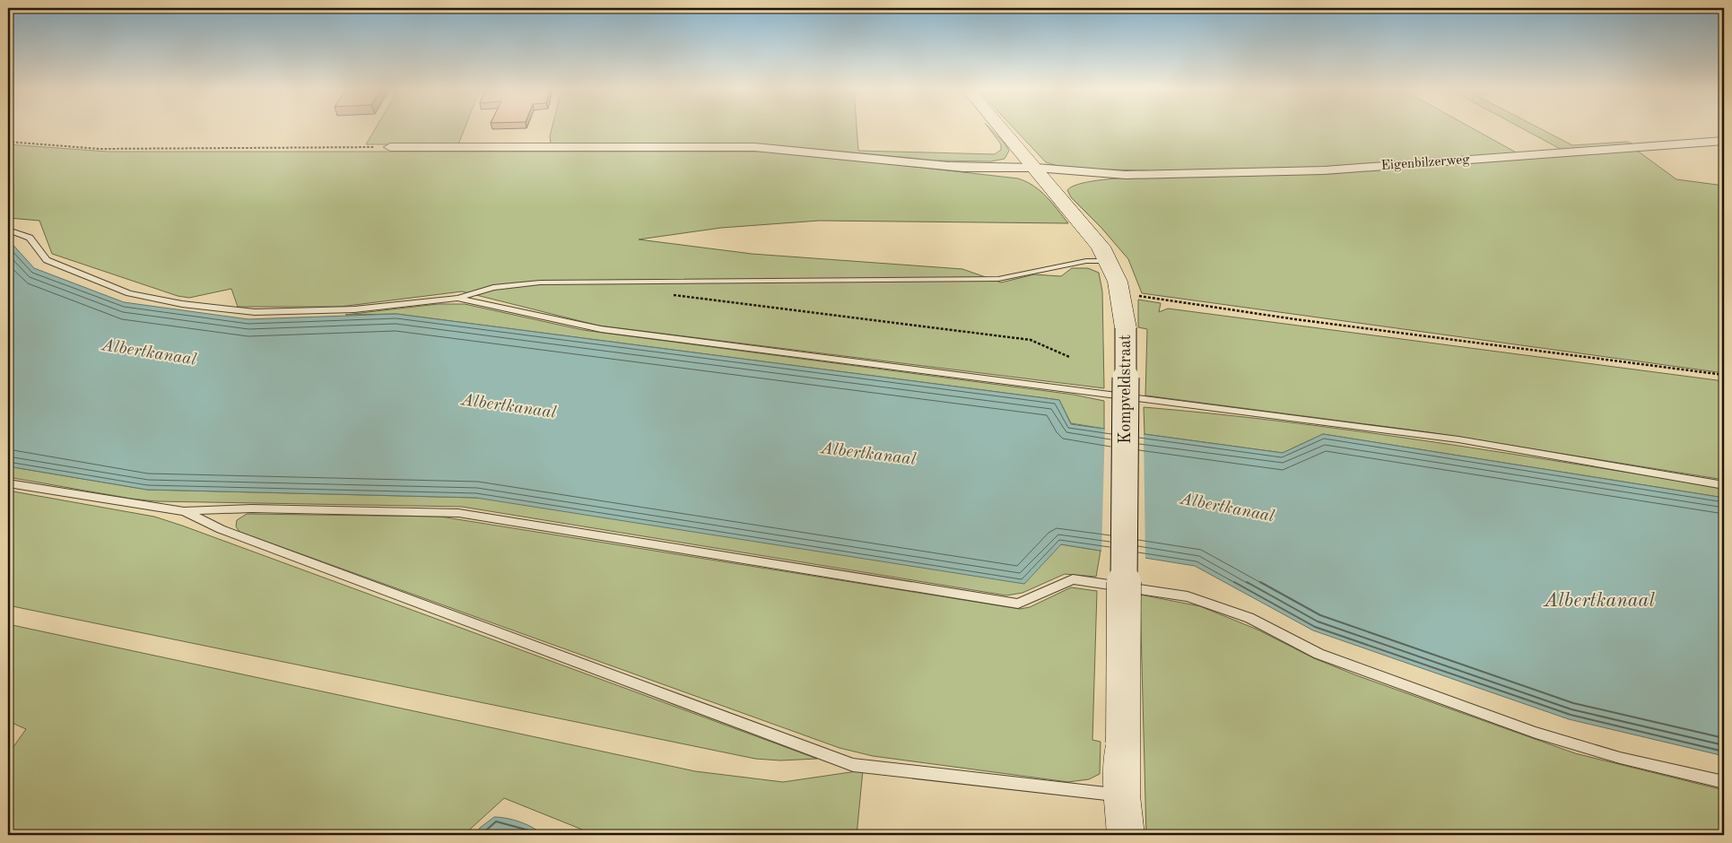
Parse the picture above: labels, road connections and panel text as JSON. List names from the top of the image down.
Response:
{
  "streets": {
    "street": ["Eigenbilzerweg", "Kompveldstraat"]
  },
  "crossings": [
    ["Eigenbilzerweg", "Kompveldstraat"]
  ],
  "water": ["Albertkanaal"]
}
